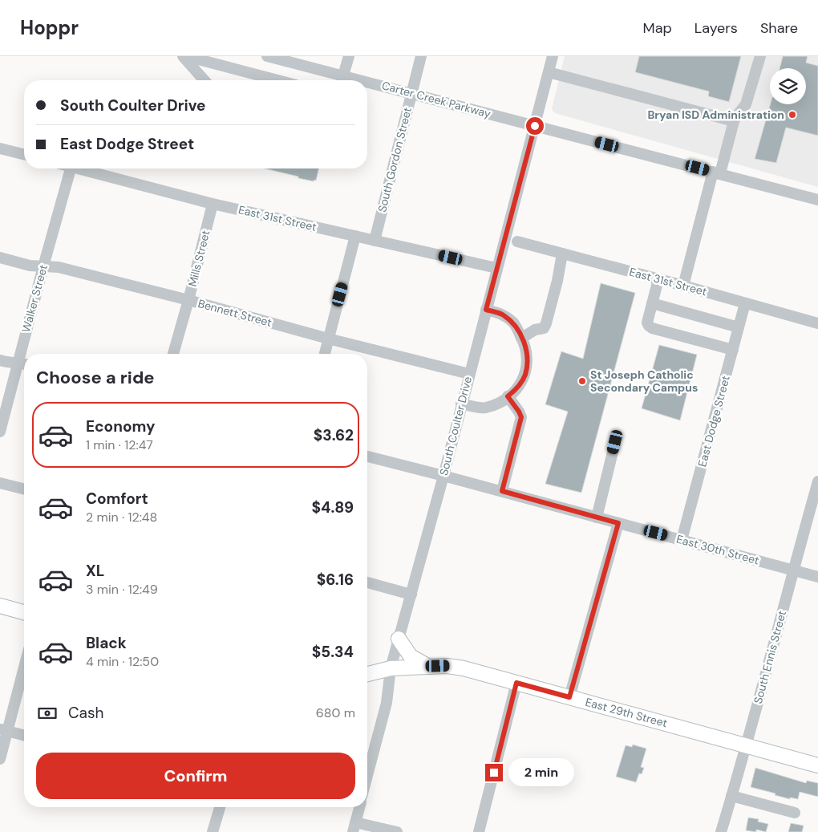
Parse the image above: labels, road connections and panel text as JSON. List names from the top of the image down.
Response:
{
  "streets": {
    "main road": ["East 29th Street"],
    "street": [
      "Carter Creek Parkway",
      "South Gordon Street",
      "East 31st Street",
      "Mills Street",
      "Walker Street",
      "Bennett Street",
      "East Dodge Street",
      "South Coulter Drive",
      "East 30th Street",
      "South Ennis Street"
    ]
  },
  "crossings": [
    ["Carter Creek Parkway", "South Gordon Street"],
    ["Carter Creek Parkway", "South Coulter Drive"],
    ["South Gordon Street", "East 31st Street"],
    ["East 31st Street", "Mills Street"],
    ["East 31st Street", "East Dodge Street"],
    ["East 31st Street", "South Coulter Drive"],
    ["Mills Street", "Bennett Street"],
    ["Walker Street", "Bennett Street"],
    ["Bennett Street", "South Coulter Drive"],
    ["East Dodge Street", "East 30th Street"],
    ["South Coulter Drive", "East 30th Street"],
    ["South Coulter Drive", "East 29th Street"],
    ["East 30th Street", "South Ennis Street"],
    ["South Ennis Street", "East 29th Street"]
  ],
  "places": ["Bryan ISD Administration", "St Joseph Catholic Secondary Campus"],
  "page": {
    "header": "Hoppr",
    "nav": ["Map", "Layers", "Share"],
    "banner": ["South Coulter Drive", "East Dodge Street"],
    "heading": "Choose a ride",
    "list": [
      {
        "name": "Economy",
        "note": "1 min · 12:47",
        "value": "$3.62"
      },
      {
        "name": "Comfort",
        "note": "2 min · 12:48",
        "value": "$4.89"
      },
      {
        "name": "XL",
        "note": "3 min · 12:49",
        "value": "$6.16"
      },
      {
        "name": "Black",
        "note": "4 min · 12:50",
        "value": "$5.34"
      }
    ],
    "pay": ["Cash", "680 m"],
    "buttons": "Confirm",
    "bubble": "2 min"
  }
}
